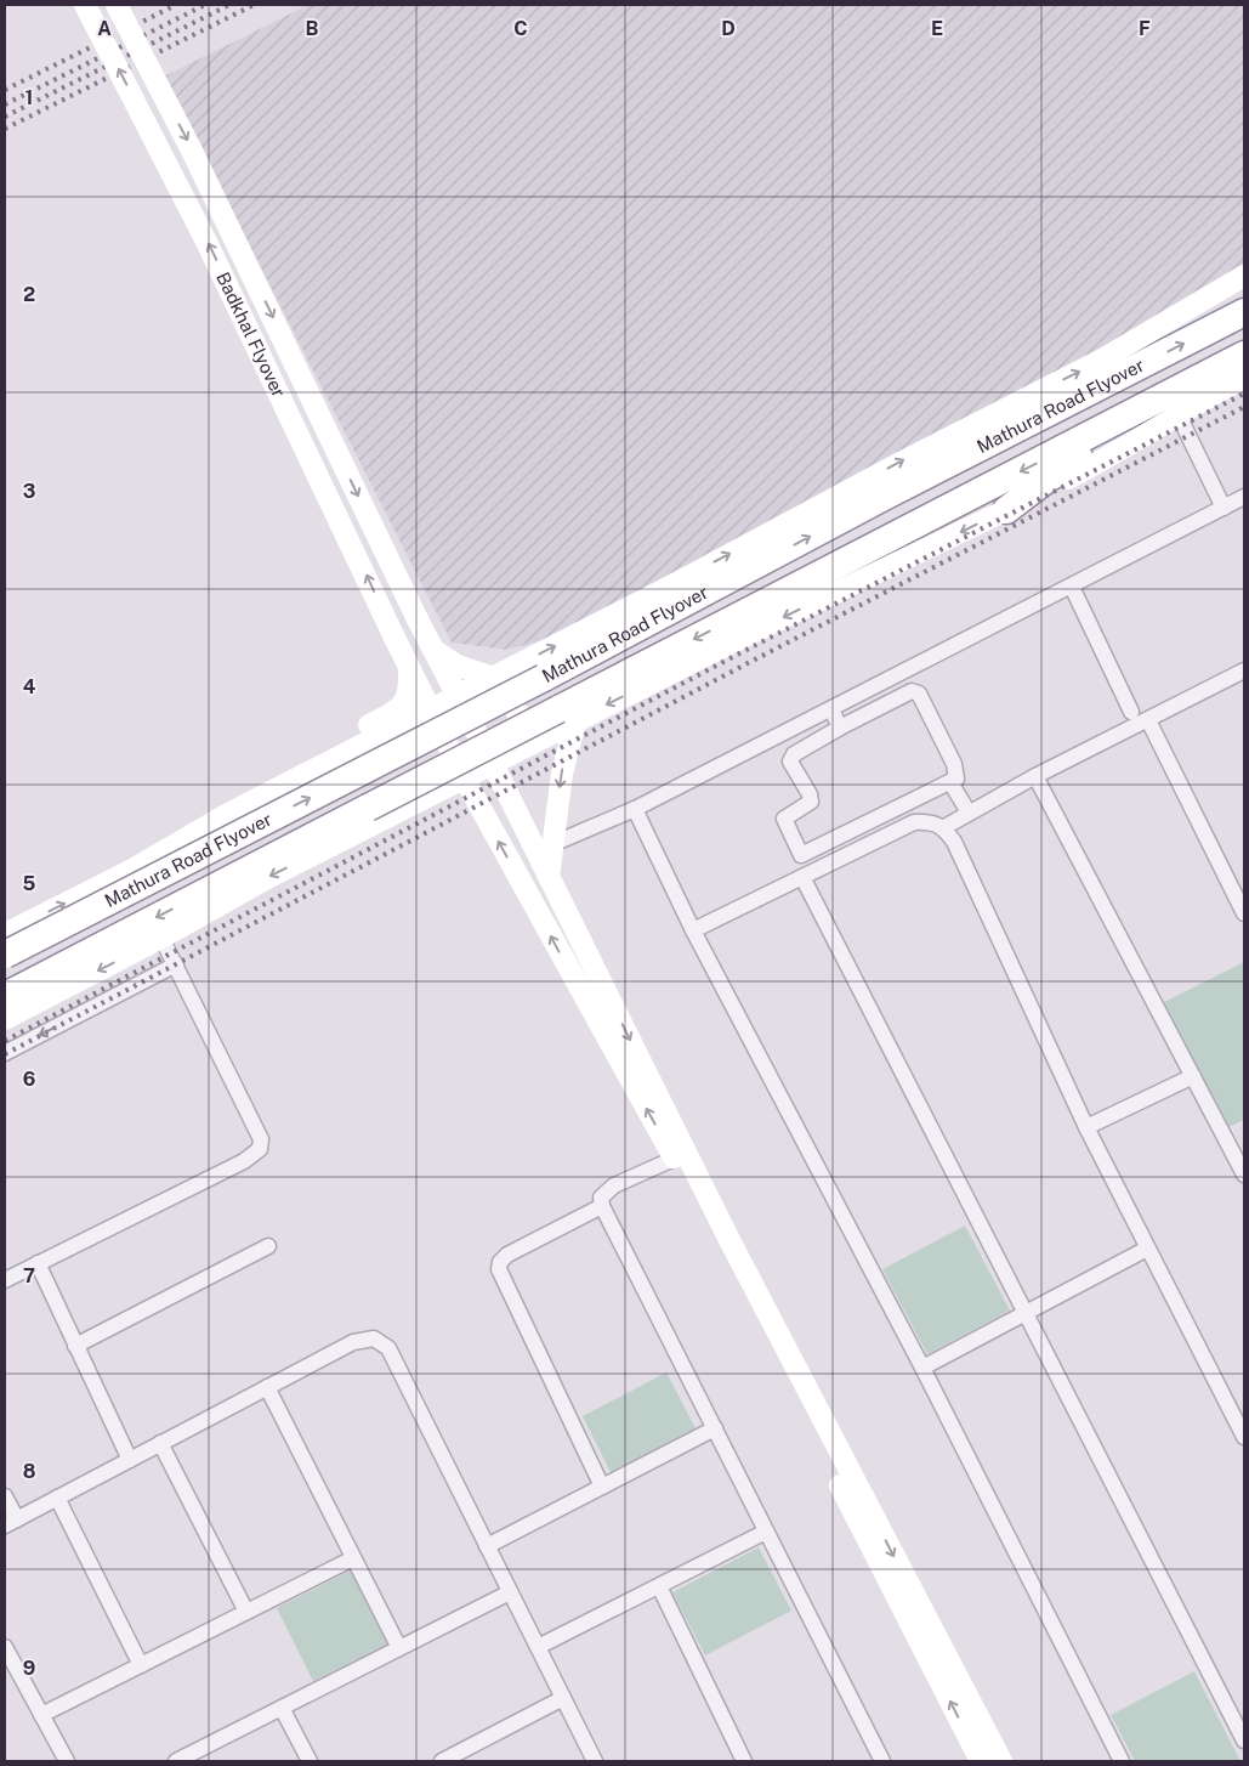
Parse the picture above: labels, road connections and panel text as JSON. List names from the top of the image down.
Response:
{
  "streets": {
    "highway": ["Mathura Road Flyover"],
    "main road": ["Badkhal Flyover"]
  },
  "grid": {
    "columns": [
      "A",
      "B",
      "C",
      "D",
      "E",
      "F"
    ],
    "rows": [
      "1",
      "2",
      "3",
      "4",
      "5",
      "6",
      "7",
      "8",
      "9"
    ]
  }
}
